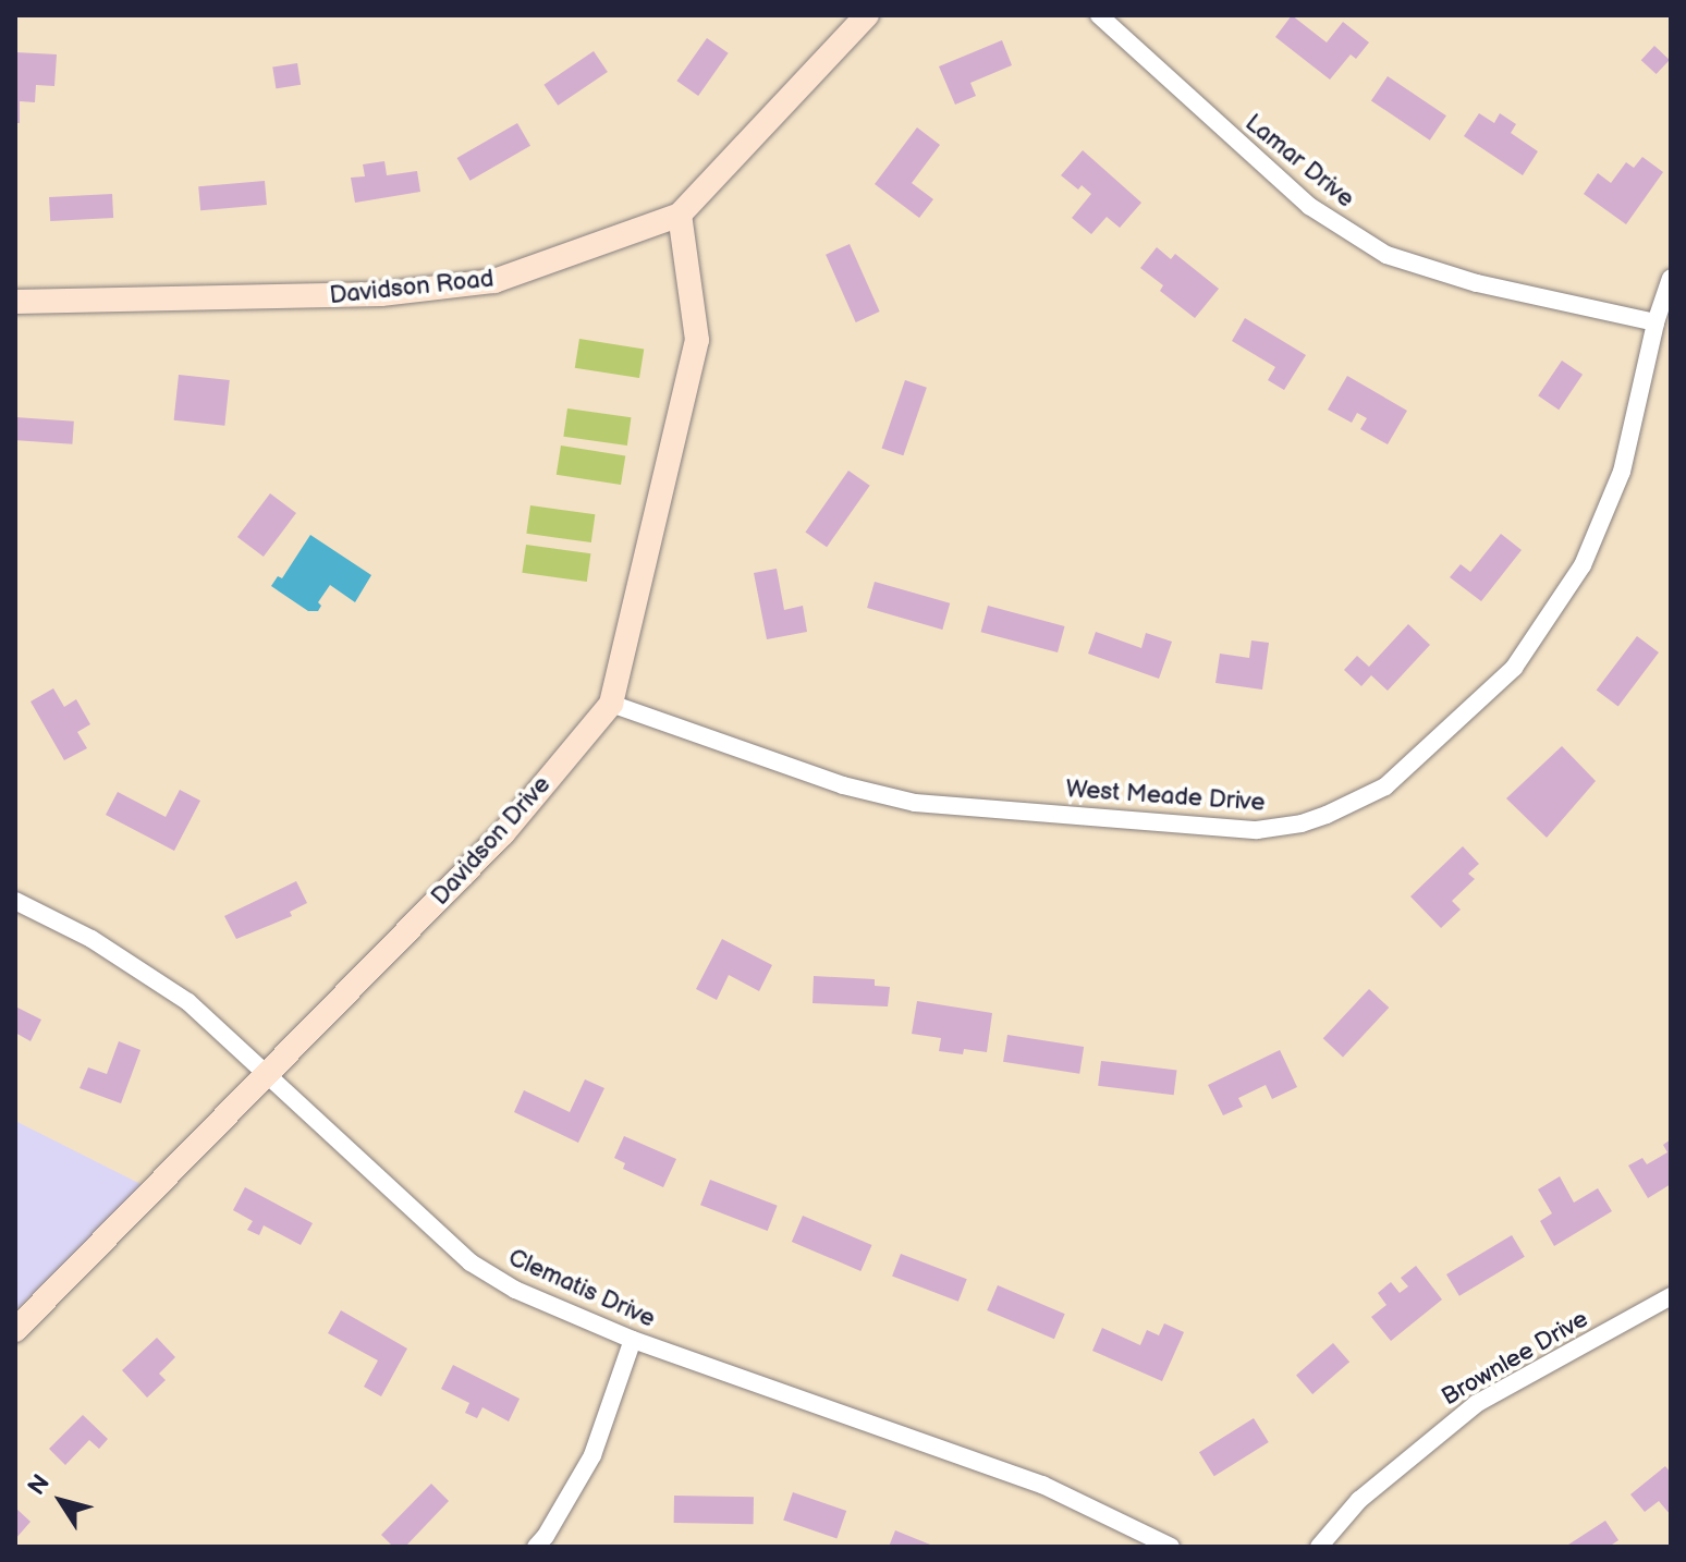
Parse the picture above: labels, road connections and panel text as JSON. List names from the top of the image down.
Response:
{
  "streets": {
    "street": [
      "Lamar Drive",
      "Davidson Road",
      "West Meade Drive",
      "Davidson Drive",
      "Clematis Drive",
      "Brownlee Drive"
    ]
  },
  "crossings": [
    ["Lamar Drive", "West Meade Drive"],
    ["Davidson Road", "Davidson Drive"],
    ["West Meade Drive", "Davidson Drive"],
    ["Davidson Drive", "Clematis Drive"]
  ],
  "north": "top left"
}
